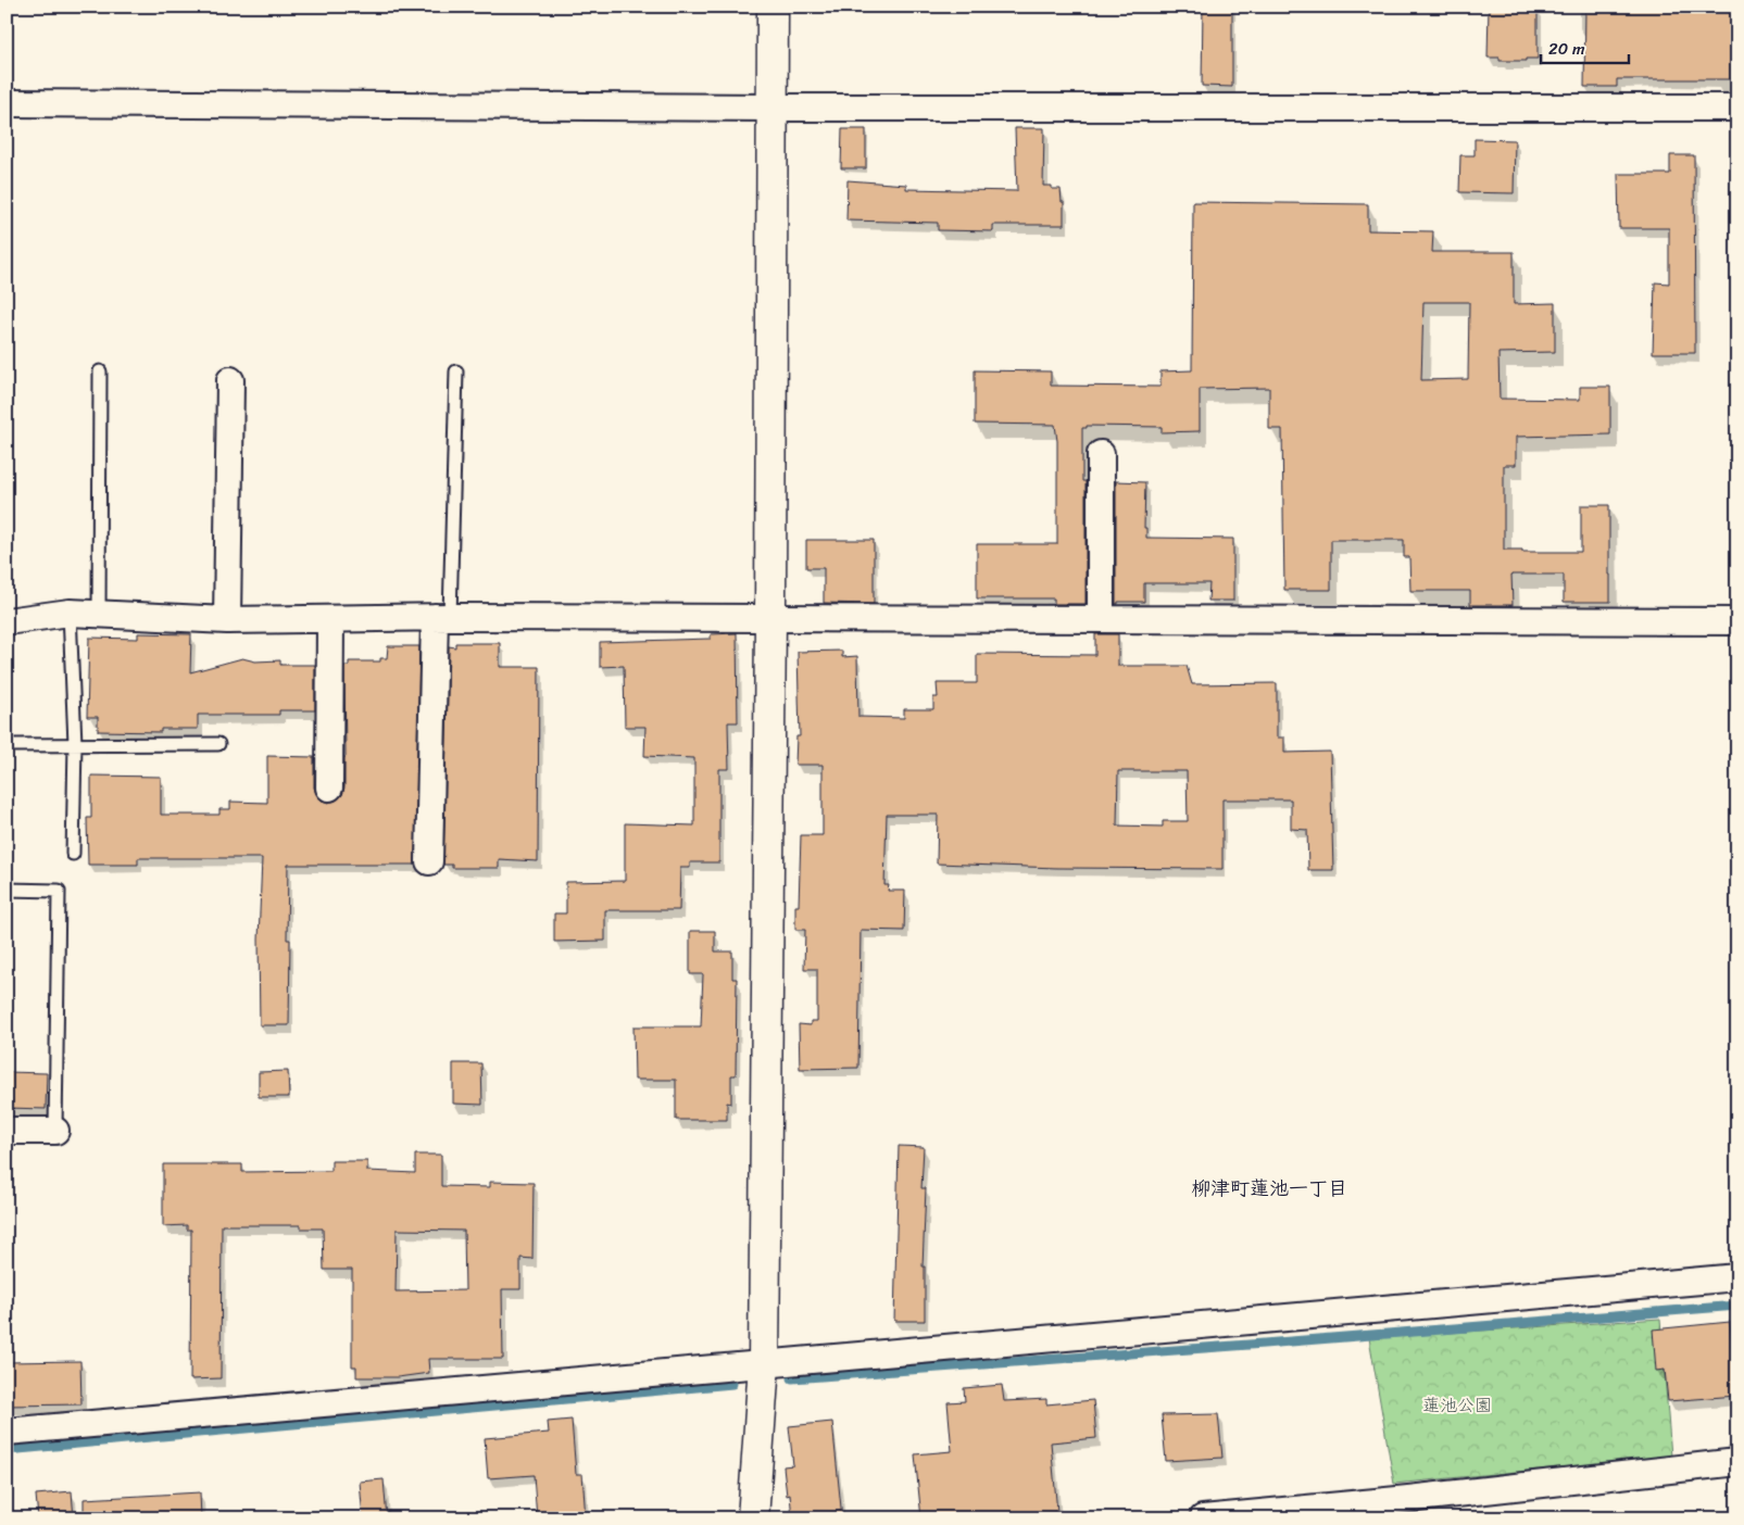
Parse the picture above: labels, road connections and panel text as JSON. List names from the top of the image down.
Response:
{
  "districts": ["柳津町蓮池一丁目"],
  "parks": ["蓮池公園"],
  "scale_bar": "20 m"
}
